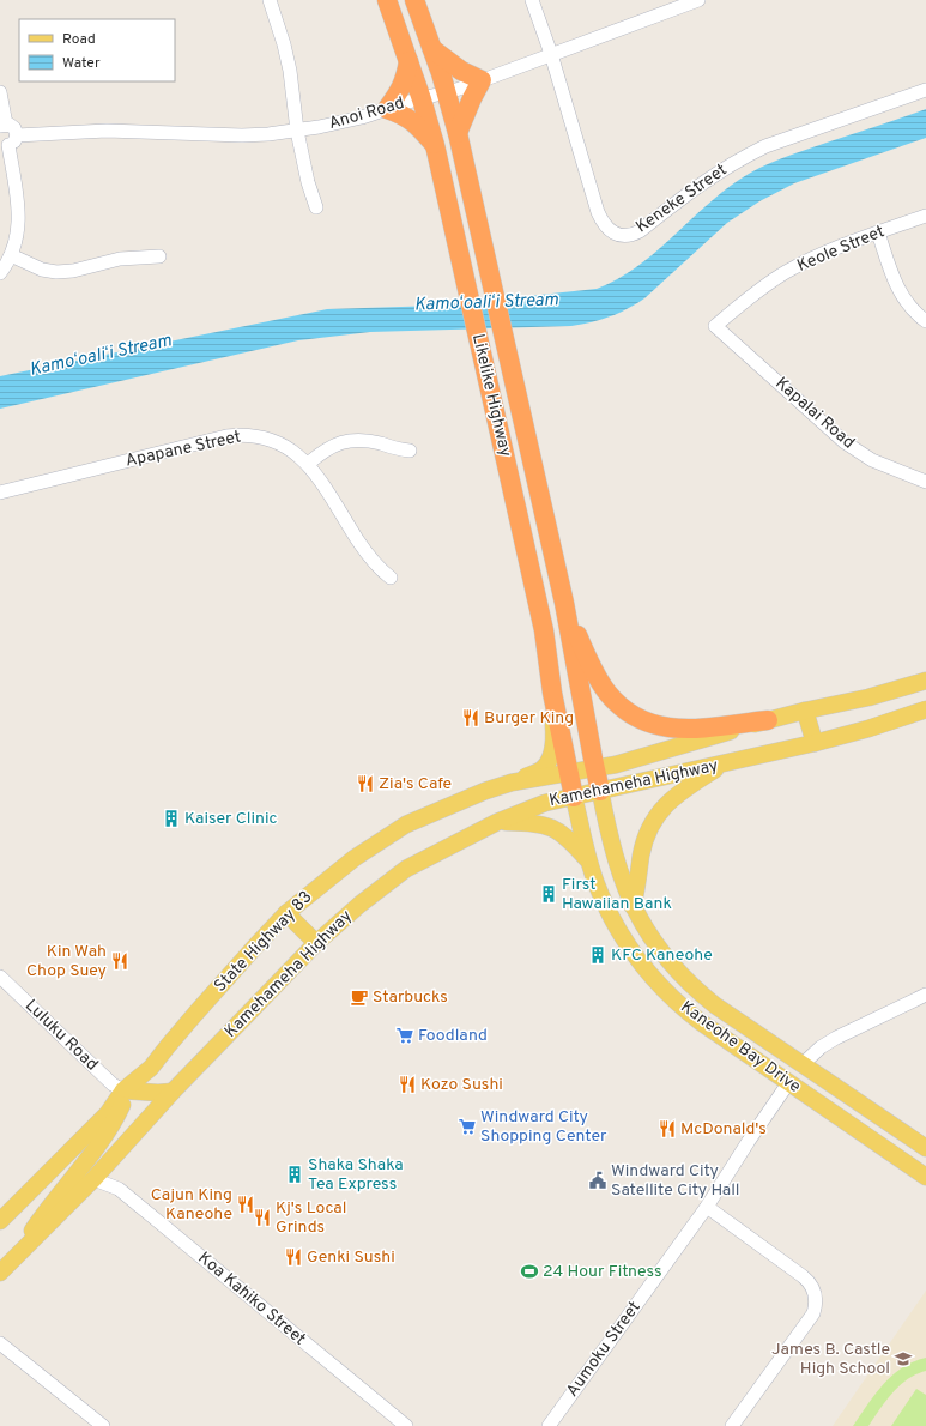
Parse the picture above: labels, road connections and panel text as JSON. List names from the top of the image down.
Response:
{
  "streets": {
    "highway": ["Likelike Highway"],
    "main road": ["Kamehameha Highway", "State Highway 83", "Kaneohe Bay Drive"],
    "street": [
      "Anoi Road",
      "Keneke Street",
      "Keole Street",
      "Kapalai Road",
      "Apapane Street",
      "Luluku Road",
      "Koa Kahiko Street",
      "Aumoku Street"
    ]
  },
  "crossings": [
    ["Anoi Road", "Keneke Street"],
    ["Anoi Road", "Likelike Highway"],
    ["Keole Street", "Kapalai Road"],
    ["Likelike Highway", "Kamehameha Highway"],
    ["Likelike Highway", "State Highway 83"],
    ["Likelike Highway", "Kaneohe Bay Drive"],
    ["Kamehameha Highway", "State Highway 83"],
    ["Kamehameha Highway", "Kaneohe Bay Drive"],
    ["Kamehameha Highway", "Koa Kahiko Street"],
    ["State Highway 83", "Luluku Road"],
    ["Kaneohe Bay Drive", "Aumoku Street"]
  ],
  "water": ["Kamoʻoaliʻi Stream"],
  "places": {
    "restaurant": [
      "Burger King",
      "Zia's Cafe",
      "Kin Wah Chop Suey",
      "Kozo Sushi",
      "McDonald's",
      "Cajun King Kaneohe",
      "Kj's Local Grinds",
      "Genki Sushi"
    ],
    "building": [
      "Kaiser Clinic",
      "First Hawaiian Bank",
      "KFC Kaneohe",
      "Shaka Shaka Tea Express"
    ],
    "cafe": ["Starbucks"],
    "supermarket": ["Foodland", "Windward City Shopping Center"],
    "public building": ["Windward City Satellite City Hall"],
    "sports": ["24 Hour Fitness"],
    "school or university": ["James B. Castle High School"]
  },
  "legend": ["Road", "Water"]
}
